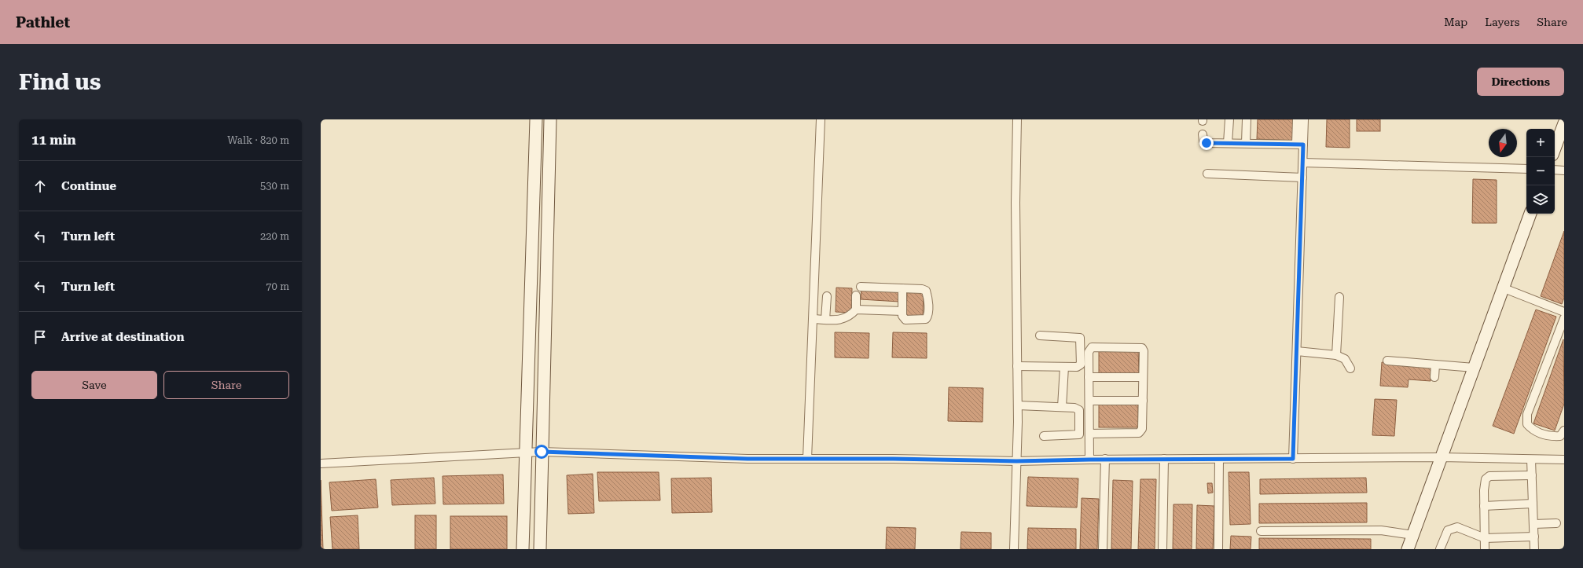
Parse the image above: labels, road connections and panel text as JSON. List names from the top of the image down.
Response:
{
  "north": "bottom",
  "page": {
    "header": "Pathlet",
    "nav": ["Map", "Layers", "Share"],
    "buttons": [
      "Directions",
      ["Save", "Share"]
    ],
    "title": "Find us",
    "heading": ["11 min", "Walk · 820 m"],
    "map_buttons": ["+", "−"],
    "list": [
      ["Continue", "530 m"],
      ["Turn left", "220 m"],
      ["Turn left", "70 m"],
      "Arrive at destination"
    ]
  }
}
